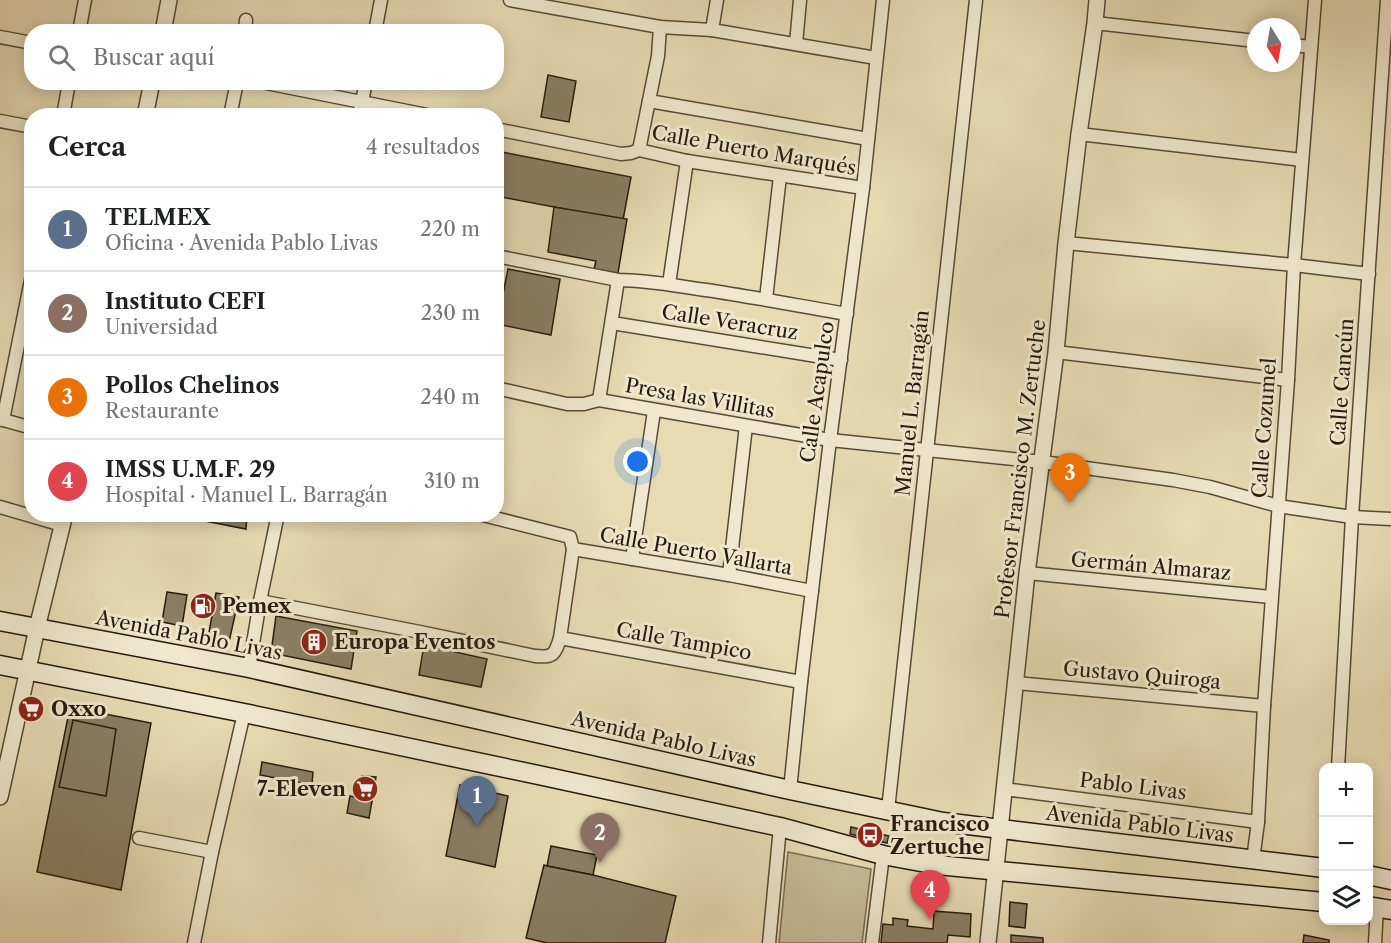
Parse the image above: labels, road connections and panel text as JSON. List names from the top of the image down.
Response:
{
  "streets": {
    "main road": ["Avenida Pablo Livas"],
    "street": [
      "Calle Puerto Marqués",
      "Calle Veracruz",
      "Calle Cancún",
      "Calle Acapulco",
      "Presa las Villitas",
      "Manuel L. Barragán",
      "Calle Cozumel",
      "Profesor Francisco M. Zertuche",
      "Calle Puerto Vallarta",
      "Germán Almaraz",
      "Calle Tampico",
      "Gustavo Quiroga",
      "Pablo Livas"
    ]
  },
  "crossings": [
    ["Calle Puerto Marqués", "Calle Acapulco"],
    ["Calle Veracruz", "Calle Acapulco"],
    ["Calle Cancún", "Presa las Villitas"],
    ["Calle Acapulco", "Presa las Villitas"],
    ["Calle Acapulco", "Calle Puerto Vallarta"],
    ["Calle Acapulco", "Avenida Pablo Livas"],
    ["Calle Acapulco", "Calle Tampico"],
    ["Presa las Villitas", "Manuel L. Barragán"],
    ["Presa las Villitas", "Calle Cozumel"],
    ["Presa las Villitas", "Profesor Francisco M. Zertuche"],
    ["Manuel L. Barragán", "Avenida Pablo Livas"],
    ["Calle Cozumel", "Germán Almaraz"],
    ["Calle Cozumel", "Avenida Pablo Livas"],
    ["Calle Cozumel", "Gustavo Quiroga"],
    ["Calle Cozumel", "Pablo Livas"],
    ["Profesor Francisco M. Zertuche", "Germán Almaraz"],
    ["Profesor Francisco M. Zertuche", "Avenida Pablo Livas"],
    ["Profesor Francisco M. Zertuche", "Gustavo Quiroga"],
    ["Profesor Francisco M. Zertuche", "Pablo Livas"]
  ],
  "places": {
    "fuel station": ["Pemex"],
    "building": ["Europa Eventos"],
    "supermarket": ["Oxxo", "7-Eleven"],
    "bus stop": ["Francisco Zertuche"]
  },
  "north": "bottom",
  "page": {
    "search": "Buscar aquí",
    "heading": ["Cerca", "4 resultados"],
    "list": [
      {
        "mark": "1",
        "name": "TELMEX",
        "note": "Oficina · Avenida Pablo Livas",
        "value": "220 m"
      },
      {
        "mark": "2",
        "name": "Instituto CEFI",
        "note": "Universidad",
        "value": "230 m"
      },
      {
        "mark": "3",
        "name": "Pollos Chelinos",
        "note": "Restaurante",
        "value": "240 m"
      },
      {
        "mark": "4",
        "name": "IMSS U.M.F. 29",
        "note": "Hospital · Manuel L. Barragán",
        "value": "310 m"
      }
    ],
    "pins": [
      "3",
      "1",
      "2",
      "4"
    ],
    "map_buttons": ["+", "−"]
  }
}
